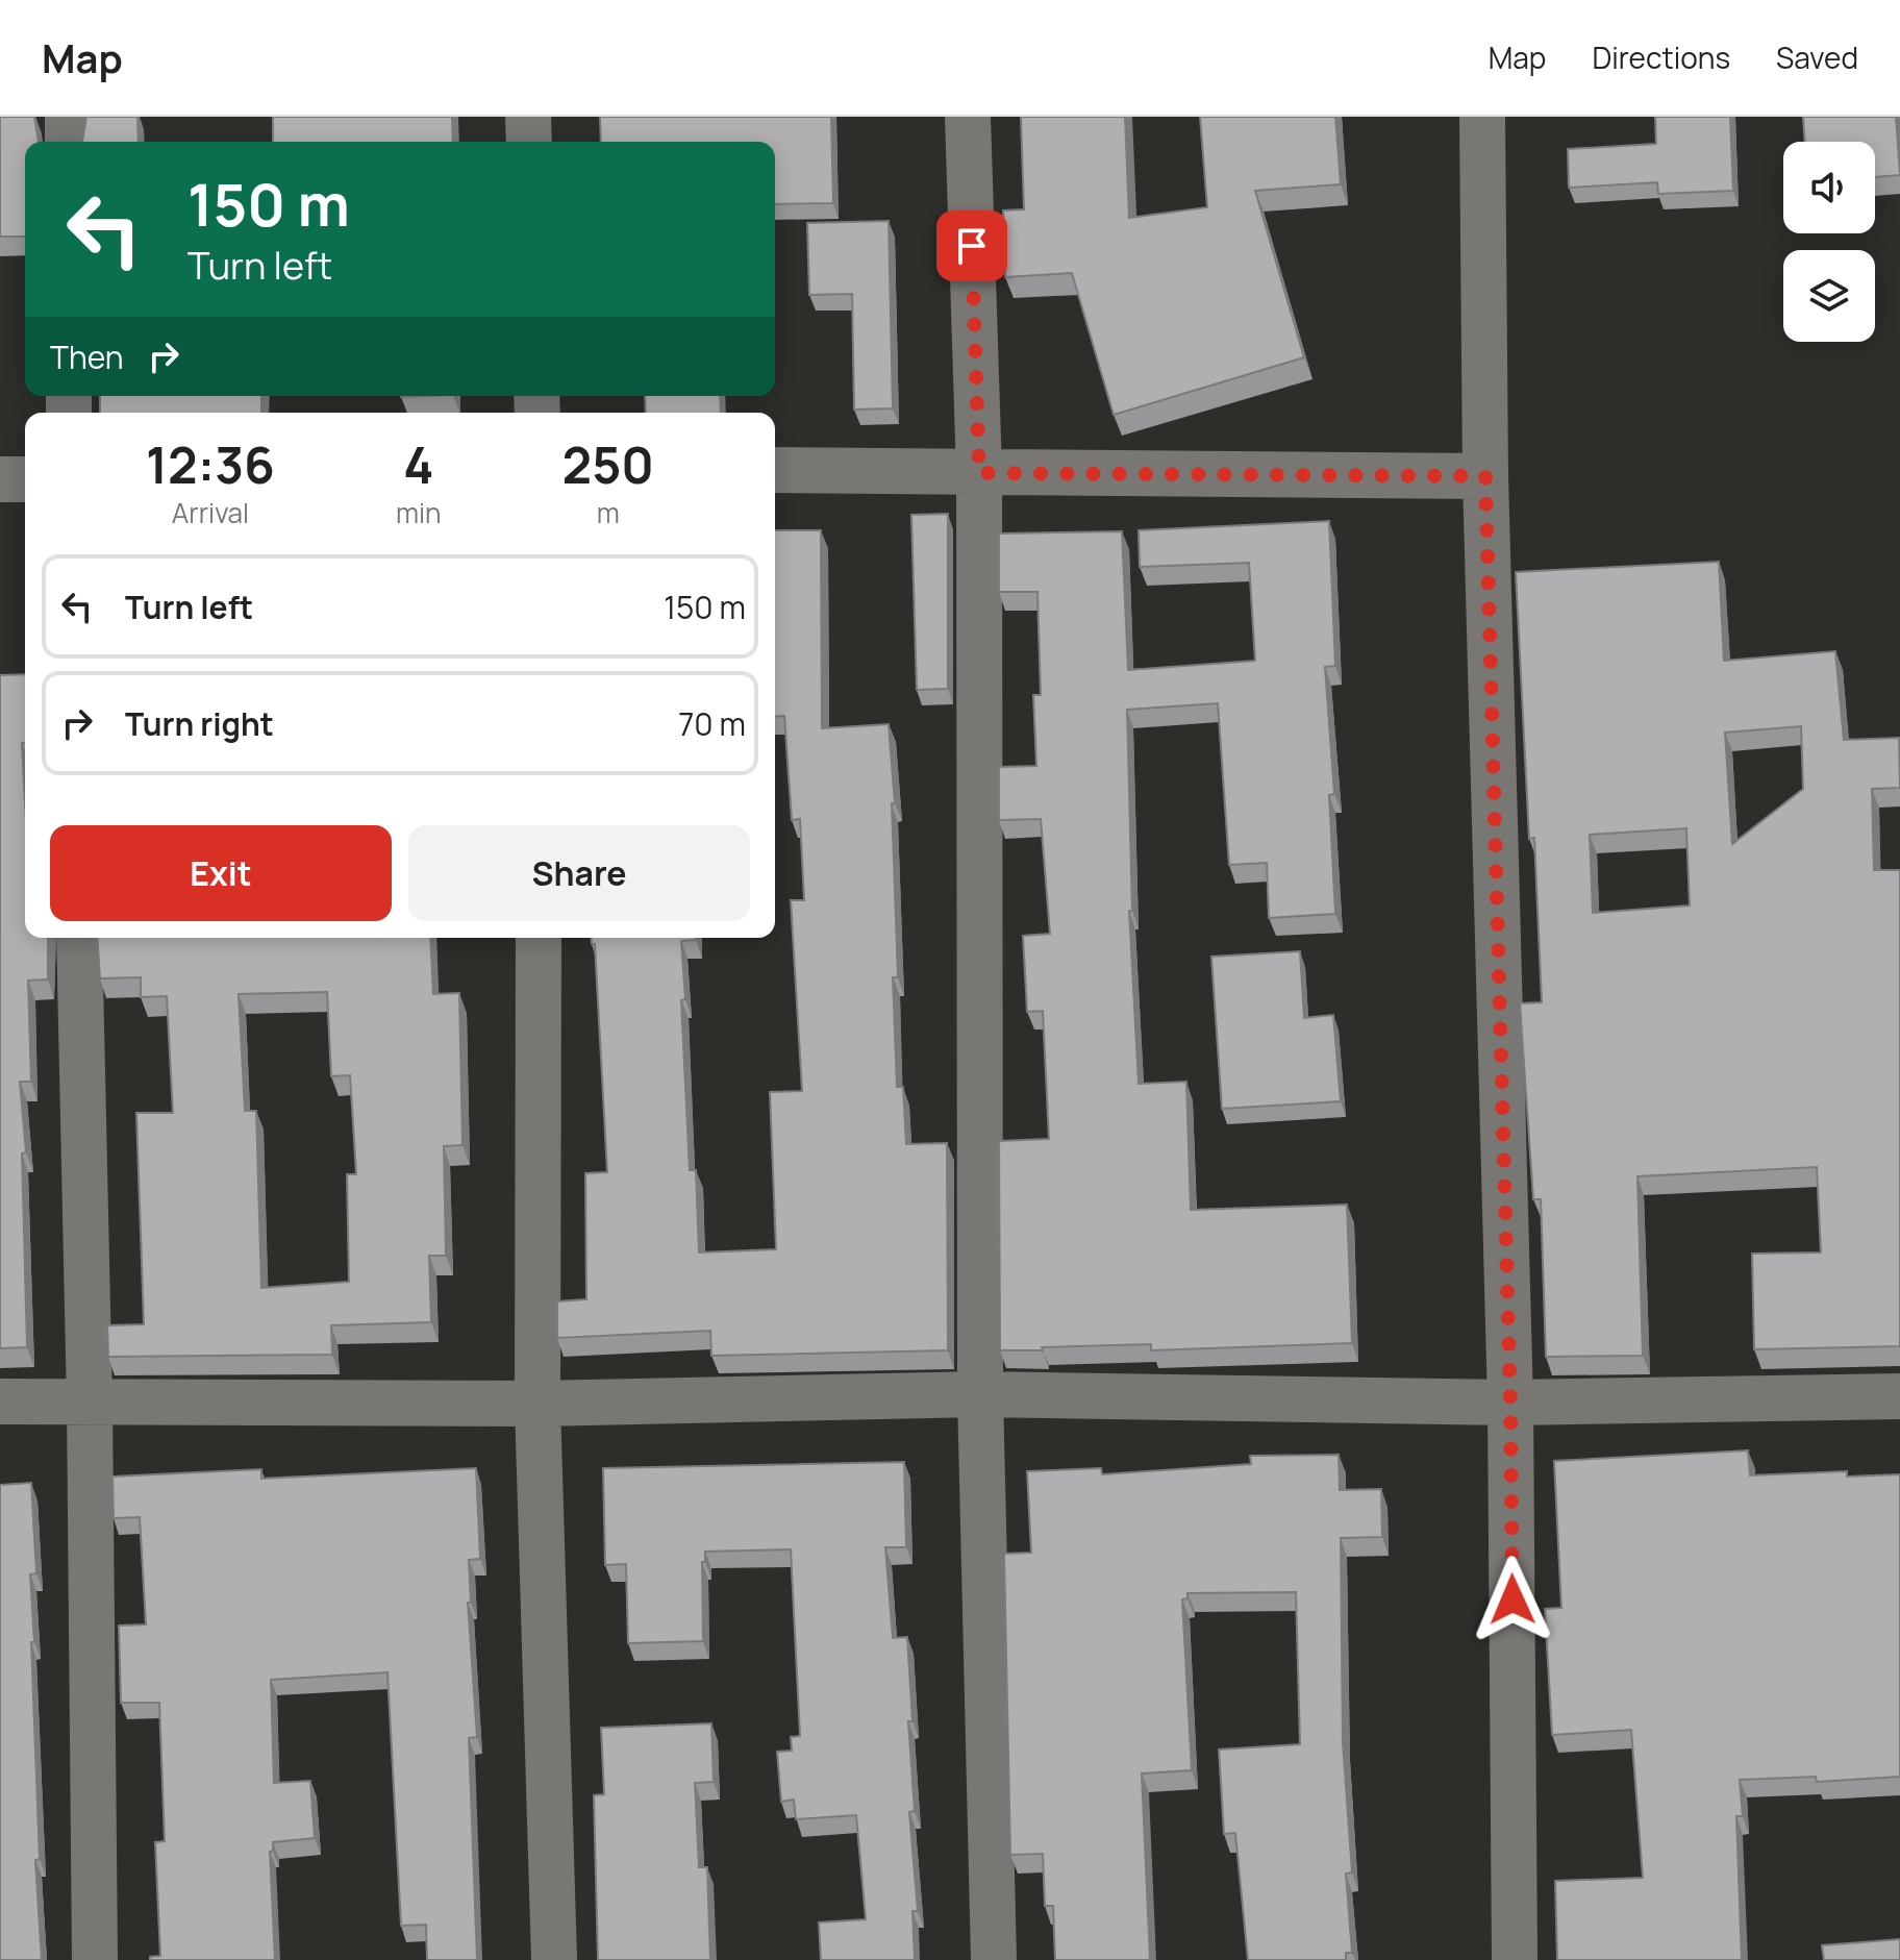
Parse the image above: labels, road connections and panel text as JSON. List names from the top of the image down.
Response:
{
  "page": {
    "header": "Map",
    "nav": ["Map", "Directions", "Saved"],
    "turn": ["150 m", "Turn left"],
    "then": "Then",
    "eta": [
      "12:36",
      "Arrival",
      "4",
      "min",
      "250",
      "m"
    ],
    "list": [
      {
        "name": "Turn left",
        "value": "150 m"
      },
      {
        "name": "Turn right",
        "value": "70 m"
      }
    ],
    "buttons": ["Exit", "Share"]
  }
}
